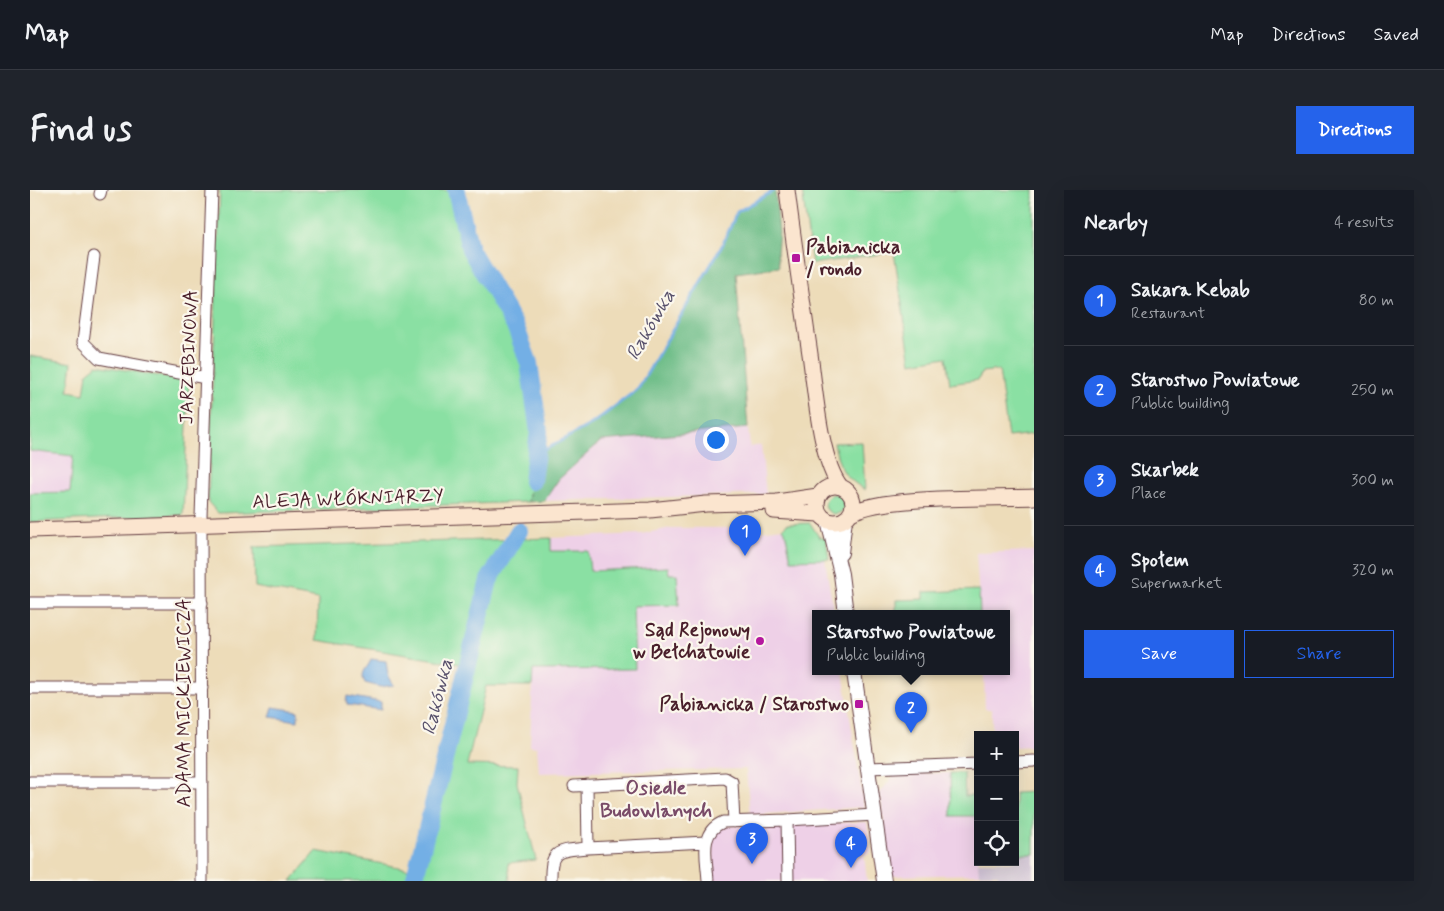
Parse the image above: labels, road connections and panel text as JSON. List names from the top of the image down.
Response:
{
  "streets": {
    "main road": ["ALEJA WŁÓKNIARZY"],
    "street": ["JARZĘBINOWA", "ADAMA MICKIEWICZA"]
  },
  "crossings": [
    ["JARZĘBINOWA", "ALEJA WŁÓKNIARZY"],
    ["JARZĘBINOWA", "ADAMA MICKIEWICZA"],
    ["ALEJA WŁÓKNIARZY", "ADAMA MICKIEWICZA"]
  ],
  "districts": ["Osiedle Budowlanych"],
  "water": ["Rakówka"],
  "places": {
    "transit": ["Pabianicka / rondo", "Pabianicka / Starostwo"],
    "other": ["Sąd Rejonowy w Bełchatowie"]
  },
  "page": {
    "header": "Map",
    "nav": ["Map", "Directions", "Saved"],
    "buttons": [
      "Directions",
      ["Save", "Share"]
    ],
    "title": "Find us",
    "heading": ["Nearby", "4 results"],
    "list": [
      {
        "mark": "1",
        "name": "Sakara Kebab",
        "note": "Restaurant",
        "value": "80 m"
      },
      {
        "mark": "2",
        "name": "Starostwo Powiatowe",
        "note": "Public building",
        "value": "250 m"
      },
      {
        "mark": "3",
        "name": "Skarbek",
        "note": "Place",
        "value": "300 m"
      },
      {
        "mark": "4",
        "name": "Społem",
        "note": "Supermarket",
        "value": "320 m"
      }
    ],
    "pins": [
      "1",
      "2",
      "3",
      "4"
    ],
    "popup": ["Starostwo Powiatowe", "Public building"],
    "map_buttons": ["+", "−"]
  }
}
